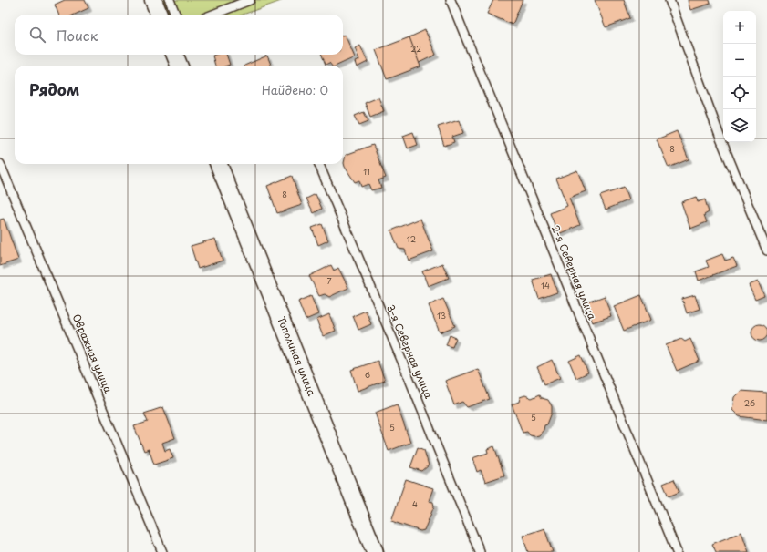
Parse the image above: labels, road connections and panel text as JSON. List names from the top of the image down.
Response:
{
  "streets": {
    "street": ["Тополиная улица"],
    "lane": ["2-я Северная улица", "3-я Северная улица", "Овражная улица"]
  },
  "house_numbers": [
    "22",
    "8",
    "11",
    "8",
    "12",
    "7",
    "14",
    "13",
    "6",
    "26",
    "5",
    "5",
    "4"
  ],
  "page": {
    "map_buttons": ["+", "−"],
    "search": "Поиск",
    "heading": ["Рядом", "Найдено: 0"]
  }
}
